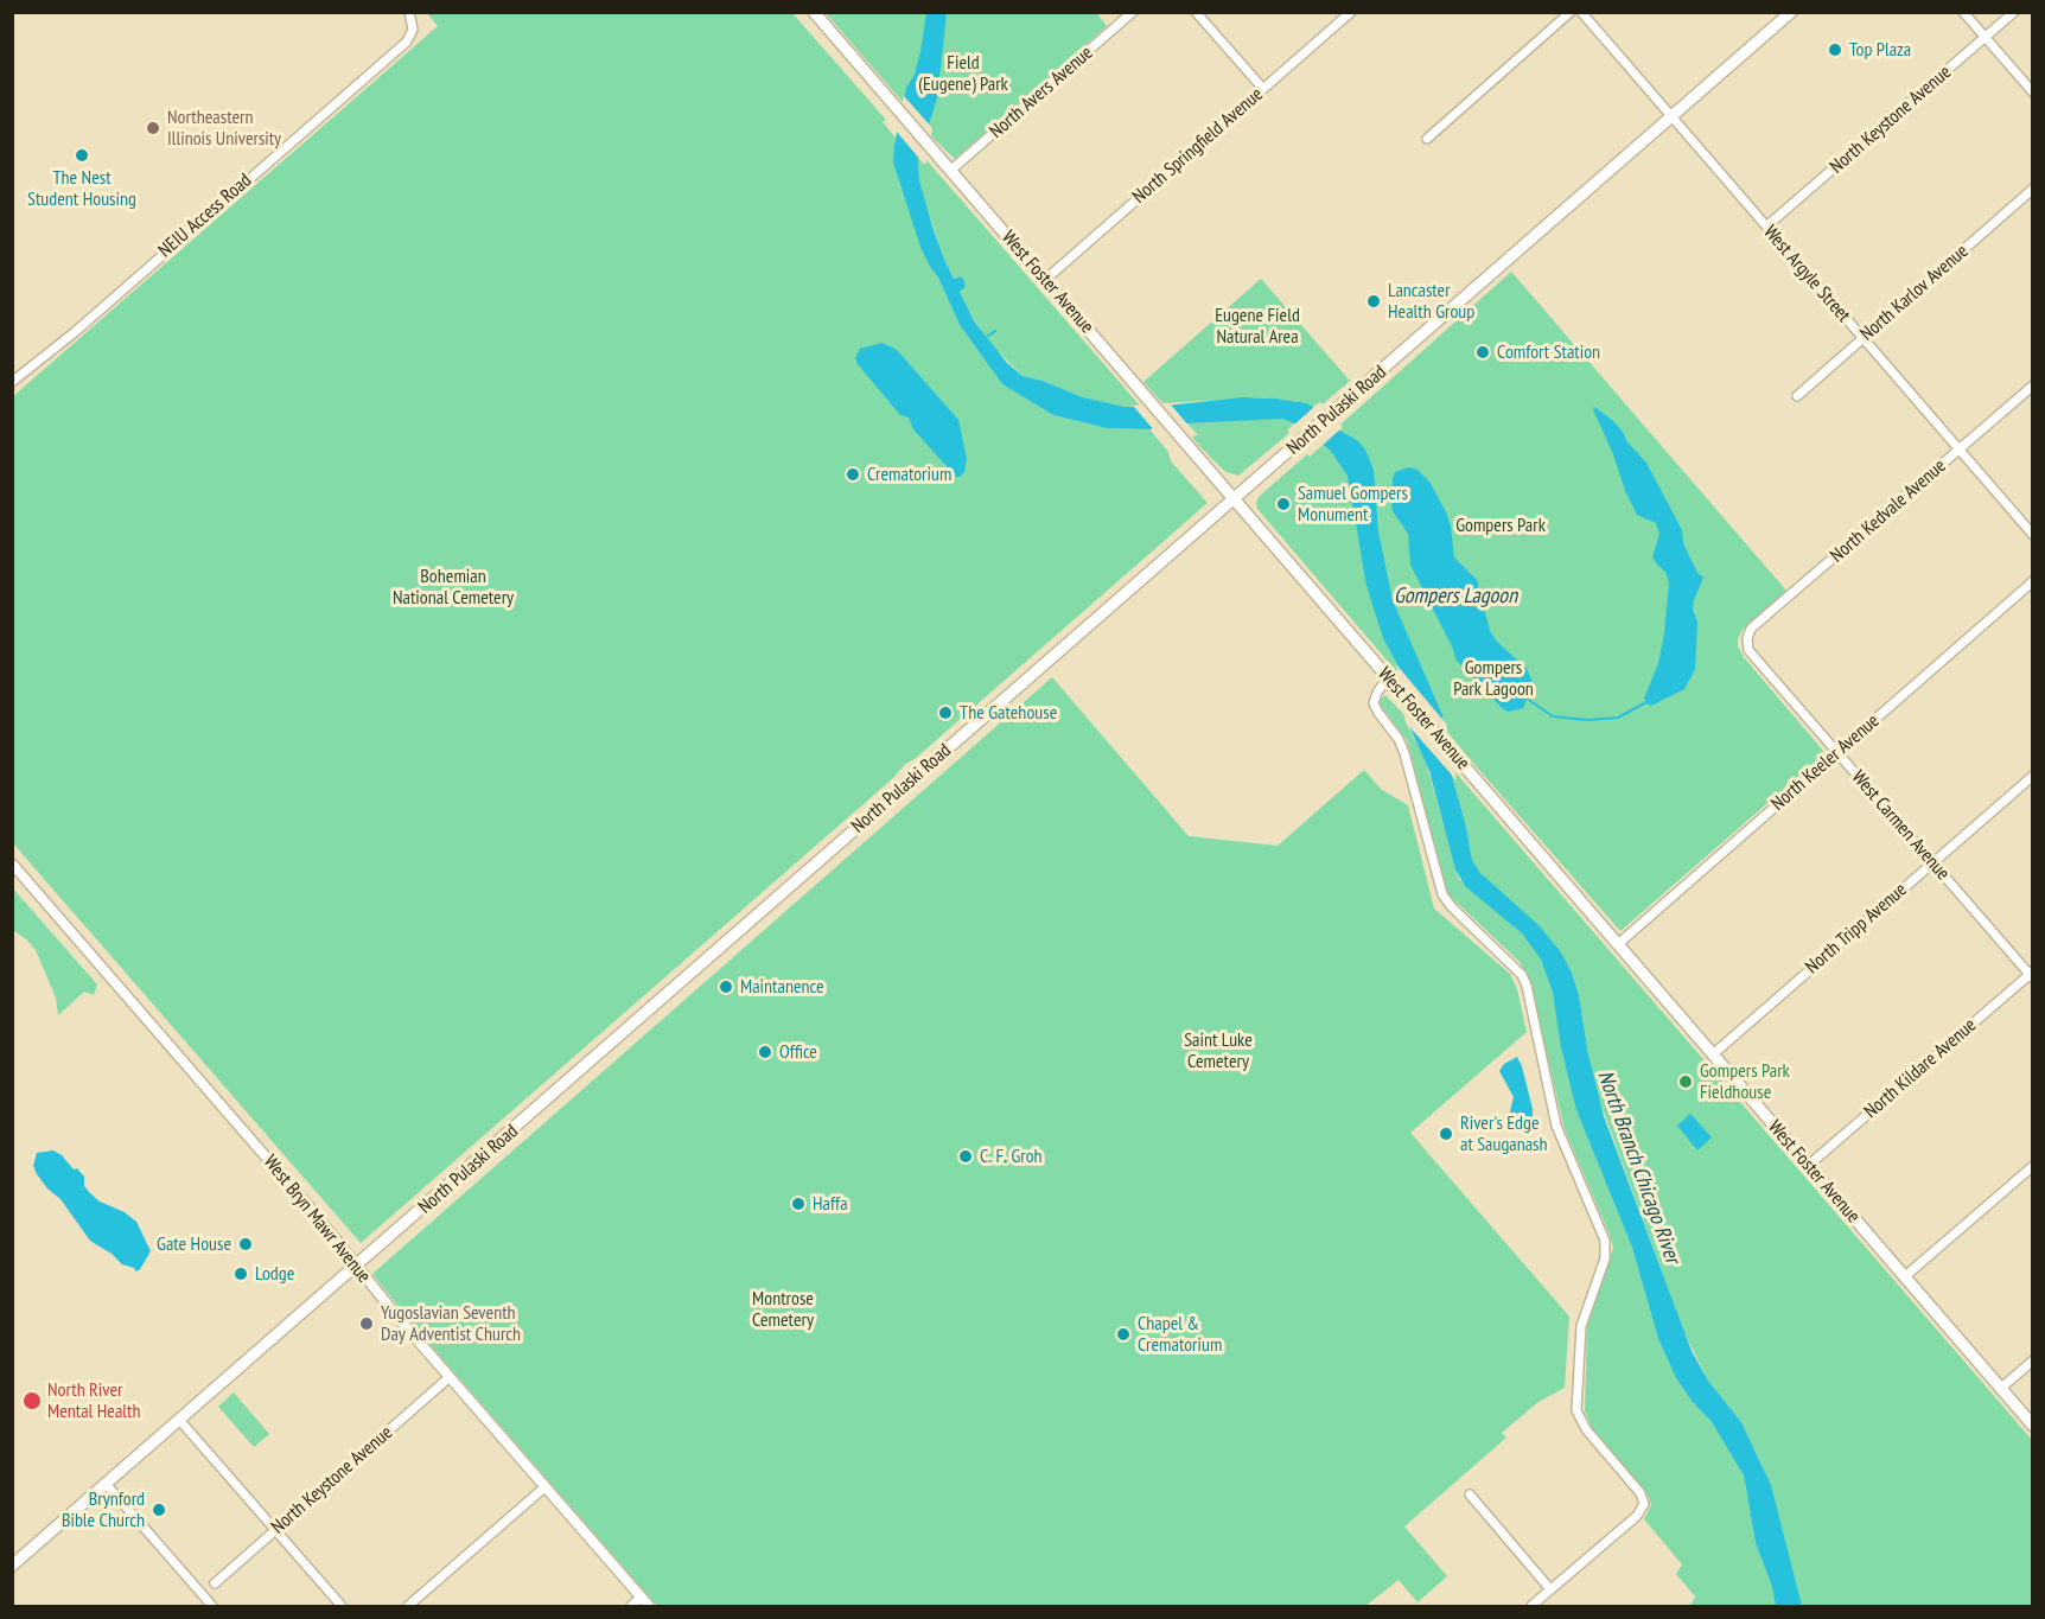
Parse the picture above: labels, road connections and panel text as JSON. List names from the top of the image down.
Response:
{
  "streets": {
    "main road": ["West Foster Avenue", "North Pulaski Road"],
    "street": [
      "North Avers Avenue",
      "North Keystone Avenue",
      "North Springfield Avenue",
      "NEIU Access Road",
      "West Argyle Street",
      "North Karlov Avenue",
      "North Kedvale Avenue",
      "North Keeler Avenue",
      "West Carmen Avenue",
      "North Tripp Avenue",
      "North Kildare Avenue",
      "West Bryn Mawr Avenue"
    ]
  },
  "crossings": [
    ["North Avers Avenue", "West Foster Avenue"],
    ["North Keystone Avenue", "West Argyle Street"],
    ["North Keystone Avenue", "West Bryn Mawr Avenue"],
    ["North Springfield Avenue", "West Foster Avenue"],
    ["West Argyle Street", "North Karlov Avenue"],
    ["West Argyle Street", "North Pulaski Road"],
    ["West Argyle Street", "North Kedvale Avenue"],
    ["West Foster Avenue", "North Pulaski Road"],
    ["West Foster Avenue", "North Keeler Avenue"],
    ["West Foster Avenue", "North Tripp Avenue"],
    ["West Foster Avenue", "North Kildare Avenue"],
    ["North Pulaski Road", "West Bryn Mawr Avenue"],
    ["North Kedvale Avenue", "West Carmen Avenue"],
    ["North Keeler Avenue", "West Carmen Avenue"],
    ["West Carmen Avenue", "North Tripp Avenue"],
    ["West Carmen Avenue", "North Kildare Avenue"]
  ],
  "water": ["Gompers Lagoon", "North Branch Chicago River"],
  "parks": [
    "Field (Eugene) Park",
    "Eugene Field Natural Area",
    "Gompers Park",
    "Bohemian National Cemetery",
    "Gompers Park Lagoon",
    "Saint Luke Cemetery",
    "Montrose Cemetery"
  ],
  "places": [
    "Top Plaza",
    "Northeastern Illinois University",
    "The Nest Student Housing",
    "Lancaster Health Group",
    "Comfort Station",
    "Crematorium",
    "Samuel Gompers Monument",
    "The Gatehouse",
    "Maintanence",
    "Office",
    "Gompers Park Fieldhouse",
    "River's Edge at Sauganash",
    "C. F. Groh",
    "Haffa",
    "Gate House",
    "Lodge",
    "Yugoslavian Seventh Day Adventist Church",
    "Chapel & Crematorium",
    "North River Mental Health",
    "Brynford Bible Church"
  ]
}
